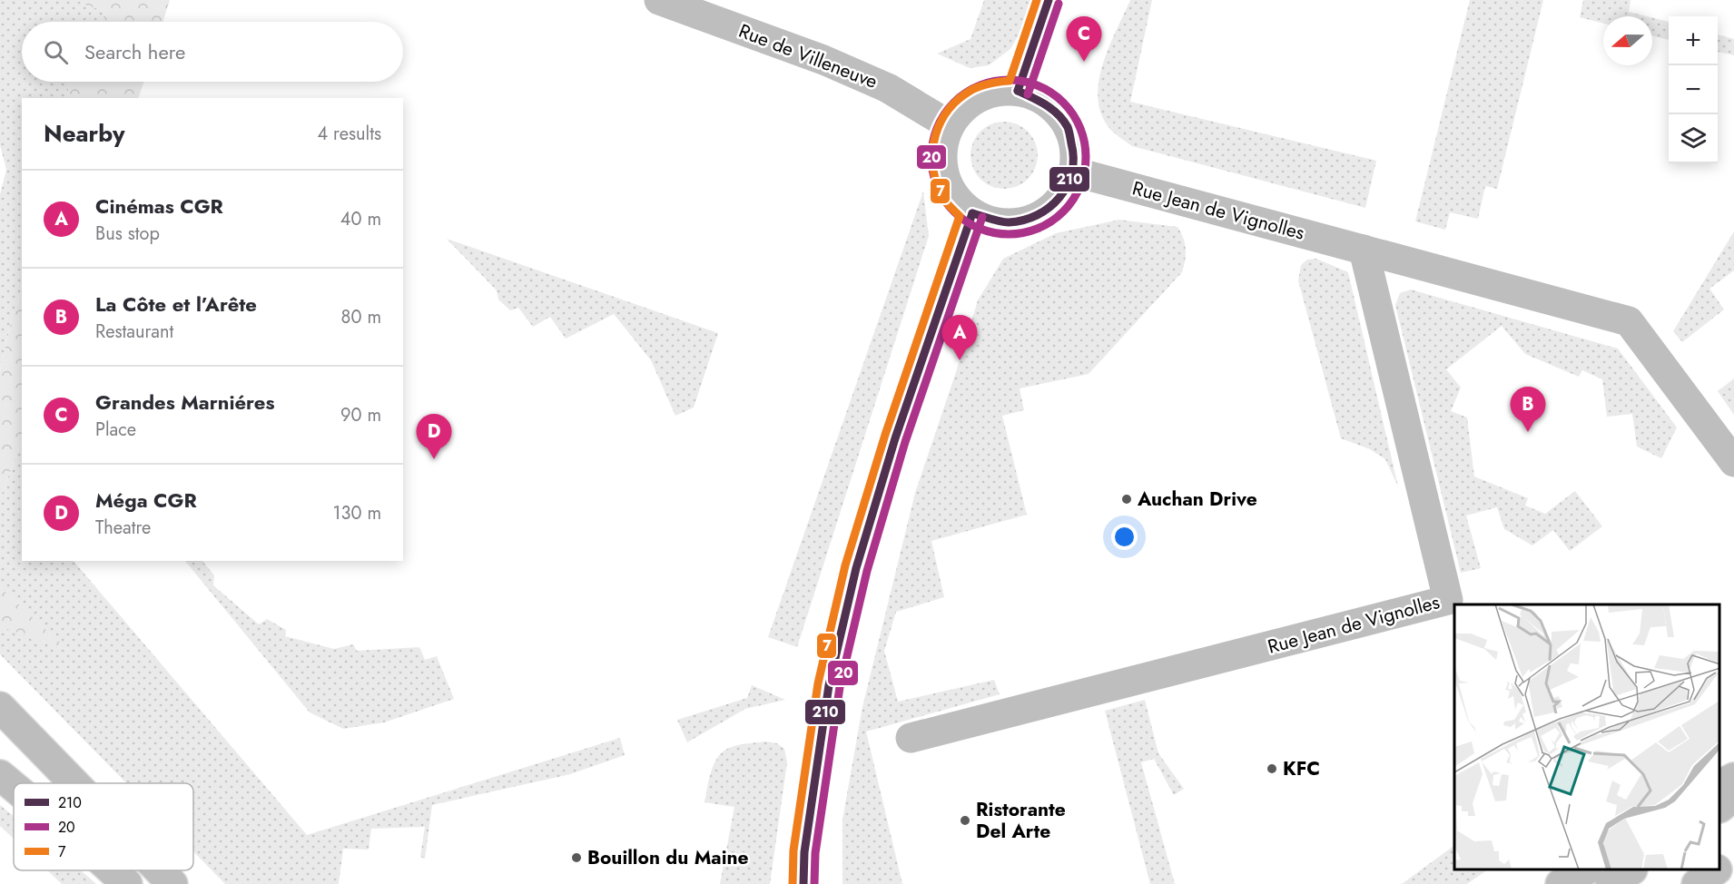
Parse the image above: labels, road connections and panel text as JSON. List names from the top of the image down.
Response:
{
  "streets": {
    "street": ["Rue de Villeneuve", "Rue Jean de Vignolles"]
  },
  "crossings": [
    ["Rue de Villeneuve", "Rue Jean de Vignolles"]
  ],
  "places": [
    "Auchan Drive",
    "KFC",
    "Ristorante Del Arte",
    "Bouillon du Maine"
  ],
  "lines": ["transit line 210", "transit line 7", "transit line 20"],
  "legend": ["210", "20", "7"],
  "north": "left",
  "page": {
    "map_buttons": ["+", "−"],
    "pins": [
      "C",
      "A",
      "B",
      "D"
    ],
    "search": "Search here",
    "heading": ["Nearby", "4 results"],
    "list": [
      {
        "mark": "A",
        "name": "Cinémas CGR",
        "note": "Bus stop",
        "value": "40 m"
      },
      {
        "mark": "B",
        "name": "La Côte et l’Arête",
        "note": "Restaurant",
        "value": "80 m"
      },
      {
        "mark": "C",
        "name": "Grandes Marniéres",
        "note": "Place",
        "value": "90 m"
      },
      {
        "mark": "D",
        "name": "Méga CGR",
        "note": "Theatre",
        "value": "130 m"
      }
    ]
  }
}
